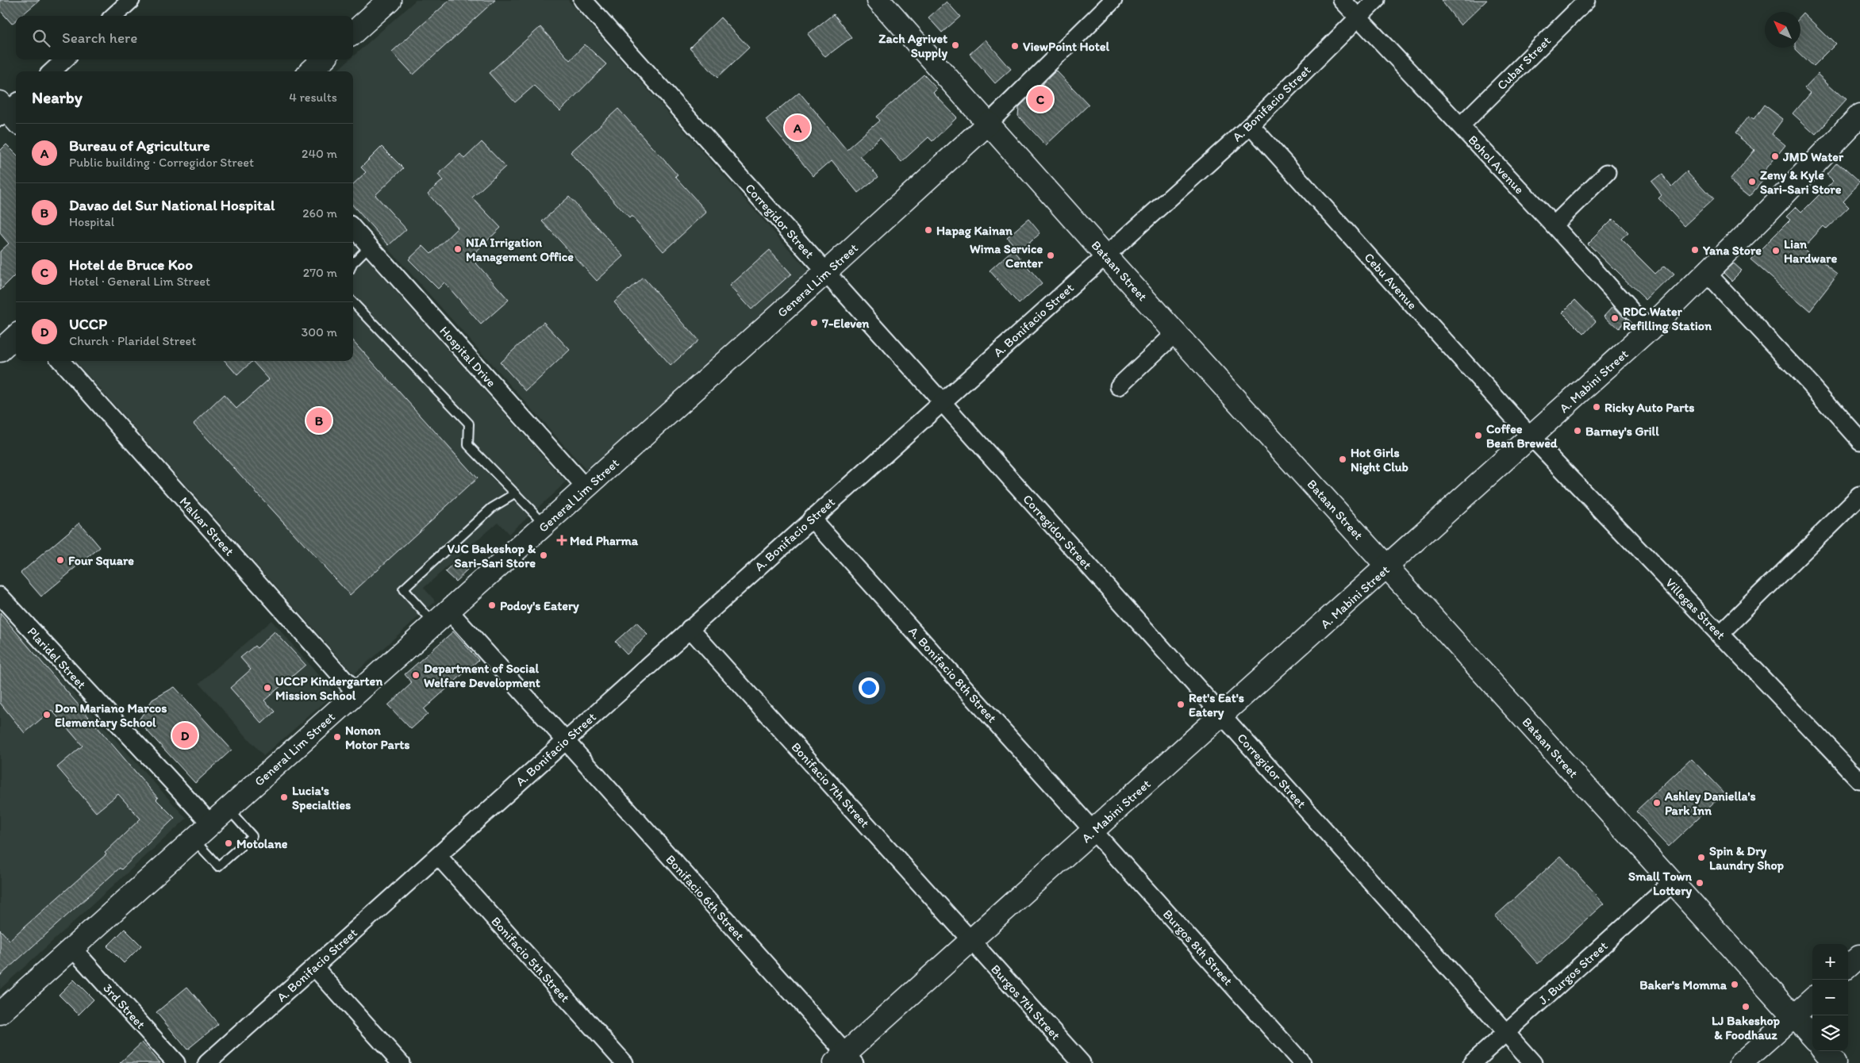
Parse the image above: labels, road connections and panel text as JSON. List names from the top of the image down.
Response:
{
  "streets": {
    "street": [
      "Cubar Street",
      "A. Bonifacio Street",
      "Bohol Avenue",
      "Corregidor Street",
      "Bataan Street",
      "General Lim Street",
      "Cebu Avenue",
      "Hospital Drive",
      "A. Mabini Street",
      "Malvar Street",
      "Villegas Street",
      "Plaridel Street",
      "A. Bonifacio 8th Street",
      "Bonifacio 7th Street",
      "Bonifacio 6th Street",
      "Burgos 8th Street",
      "Bonifacio 5th Street",
      "J. Burgos Street",
      "Burgos 7th Street",
      "3rd Street"
    ]
  },
  "crossings": [
    ["Cubar Street", "Bohol Avenue"],
    ["A. Bonifacio Street", "Bohol Avenue"],
    ["A. Bonifacio Street", "Corregidor Street"],
    ["A. Bonifacio Street", "Bataan Street"],
    ["A. Bonifacio Street", "Cebu Avenue"],
    ["A. Bonifacio Street", "A. Bonifacio 8th Street"],
    ["A. Bonifacio Street", "Bonifacio 7th Street"],
    ["A. Bonifacio Street", "Bonifacio 6th Street"],
    ["A. Bonifacio Street", "Bonifacio 5th Street"],
    ["Bohol Avenue", "A. Mabini Street"],
    ["Corregidor Street", "General Lim Street"],
    ["Corregidor Street", "A. Mabini Street"],
    ["Corregidor Street", "J. Burgos Street"],
    ["Bataan Street", "General Lim Street"],
    ["Bataan Street", "A. Mabini Street"],
    ["Bataan Street", "J. Burgos Street"],
    ["General Lim Street", "Hospital Drive"],
    ["General Lim Street", "Malvar Street"],
    ["General Lim Street", "Plaridel Street"],
    ["General Lim Street", "Bonifacio 6th Street"],
    ["General Lim Street", "3rd Street"],
    ["Cebu Avenue", "A. Mabini Street"],
    ["Cebu Avenue", "Villegas Street"],
    ["A. Mabini Street", "Villegas Street"],
    ["A. Mabini Street", "A. Bonifacio 8th Street"],
    ["A. Mabini Street", "Bonifacio 7th Street"],
    ["A. Mabini Street", "Bonifacio 6th Street"],
    ["A. Mabini Street", "Burgos 8th Street"],
    ["A. Mabini Street", "Burgos 7th Street"],
    ["A. Bonifacio 8th Street", "Burgos 8th Street"],
    ["Bonifacio 7th Street", "Burgos 7th Street"]
  ],
  "places": {
    "other": [
      "Zach Agrivet Supply",
      "ViewPoint Hotel",
      "JMD Water",
      "Zeny & Kyle Sari-Sari Store",
      "Hapag Kainan",
      "NIA Irrigation Management Office",
      "Yana Store",
      "Lian Hardware",
      "Wima Service Center",
      "RDC Water Refilling Station",
      "7-Eleven",
      "Ricky Auto Parts",
      "Barney's Grill",
      "Coffee Bean Brewed",
      "Hot Girls Night Club",
      "VJC Bakeshop & Sari-Sari Store",
      "Four Square",
      "Podoy's Eatery",
      "Department of Social Welfare Development",
      "UCCP Kindergarten Mission School",
      "Ret's Eat's Eatery",
      "Don Mariano Marcos Elementary School",
      "Nonon Motor Parts",
      "Lucia's Specialties",
      "Ashley Daniella's Park Inn",
      "Motolane",
      "Spin & Dry Laundry Shop",
      "Small Town Lottery",
      "Baker's Momma",
      "LJ Bakeshop & Foodhauz"
    ],
    "health": ["Med Pharma"]
  },
  "north": "top left",
  "page": {
    "search": "Search here",
    "heading": ["Nearby", "4 results"],
    "pins": [
      "C",
      "A",
      "B",
      "D"
    ],
    "list": [
      {
        "mark": "A",
        "name": "Bureau of Agriculture",
        "note": "Public building · Corregidor Street",
        "value": "240 m"
      },
      {
        "mark": "B",
        "name": "Davao del Sur National Hospital",
        "note": "Hospital",
        "value": "260 m"
      },
      {
        "mark": "C",
        "name": "Hotel de Bruce Koo",
        "note": "Hotel · General Lim Street",
        "value": "270 m"
      },
      {
        "mark": "D",
        "name": "UCCP",
        "note": "Church · Plaridel Street",
        "value": "300 m"
      }
    ],
    "map_buttons": ["+", "−"]
  }
}
